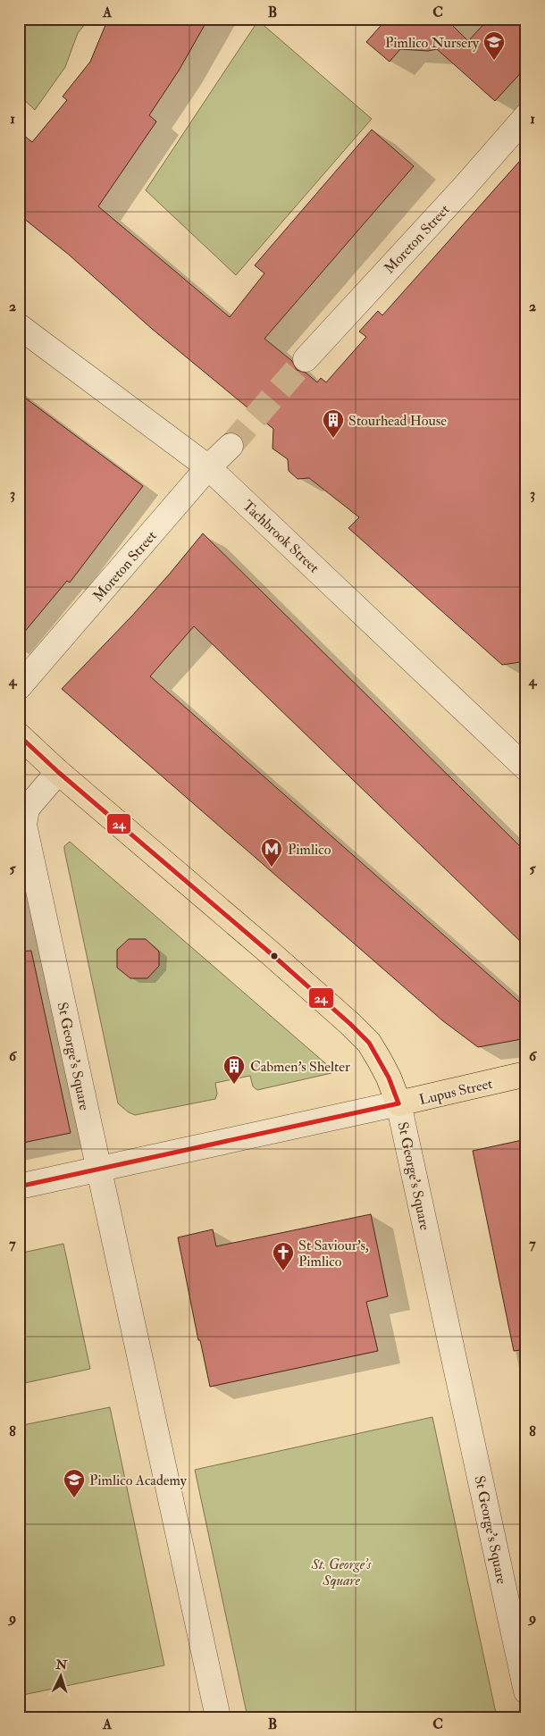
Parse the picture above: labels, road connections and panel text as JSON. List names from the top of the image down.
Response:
{
  "streets": {
    "main road": ["St George's Square", "Lupus Street"],
    "street": ["Moreton Street", "Tachbrook Street"]
  },
  "crossings": [
    ["Moreton Street", "Tachbrook Street"],
    ["St George's Square", "Lupus Street"]
  ],
  "parks": ["St. George's Square"],
  "places": {
    "school or university": ["Pimlico Nursery", "Pimlico Academy"],
    "building": ["Stourhead House", "Cabmen's Shelter"],
    "metro station": ["Pimlico"],
    "church": ["St Saviour's, Pimlico"]
  },
  "lines": ["transit line 24"],
  "north": "top",
  "grid": {
    "columns": ["A", "B", "C"],
    "rows": [
      "1",
      "2",
      "3",
      "4",
      "5",
      "6",
      "7",
      "8",
      "9"
    ]
  }
}
